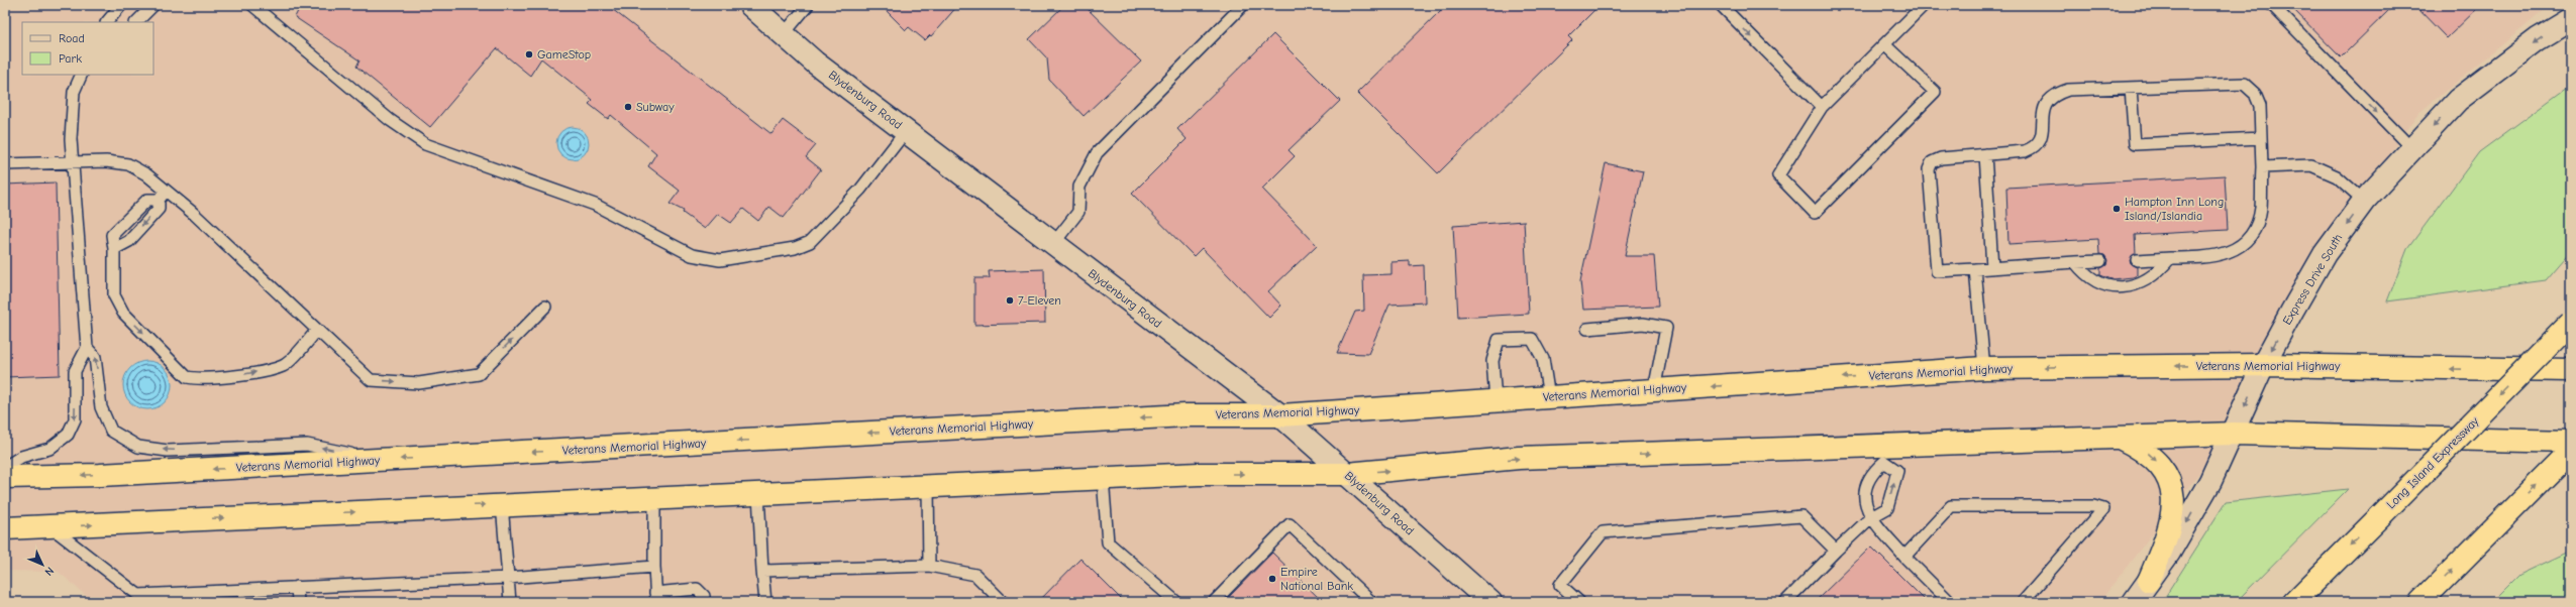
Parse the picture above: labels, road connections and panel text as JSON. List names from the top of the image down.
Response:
{
  "streets": {
    "highway": ["Veterans Memorial Highway", "Long Island Expressway"],
    "street": ["Blydenburg Road", "Express Drive South"]
  },
  "crossings": [
    ["Blydenburg Road", "Veterans Memorial Highway"],
    ["Express Drive South", "Veterans Memorial Highway"]
  ],
  "one_way": ["Express Drive South"],
  "places": [
    "GameStop",
    "Subway",
    "Hampton Inn Long Island/Islandia",
    "7-Eleven",
    "Empire National Bank"
  ],
  "legend": ["Road", "Park"],
  "north": "bottom right"
}
